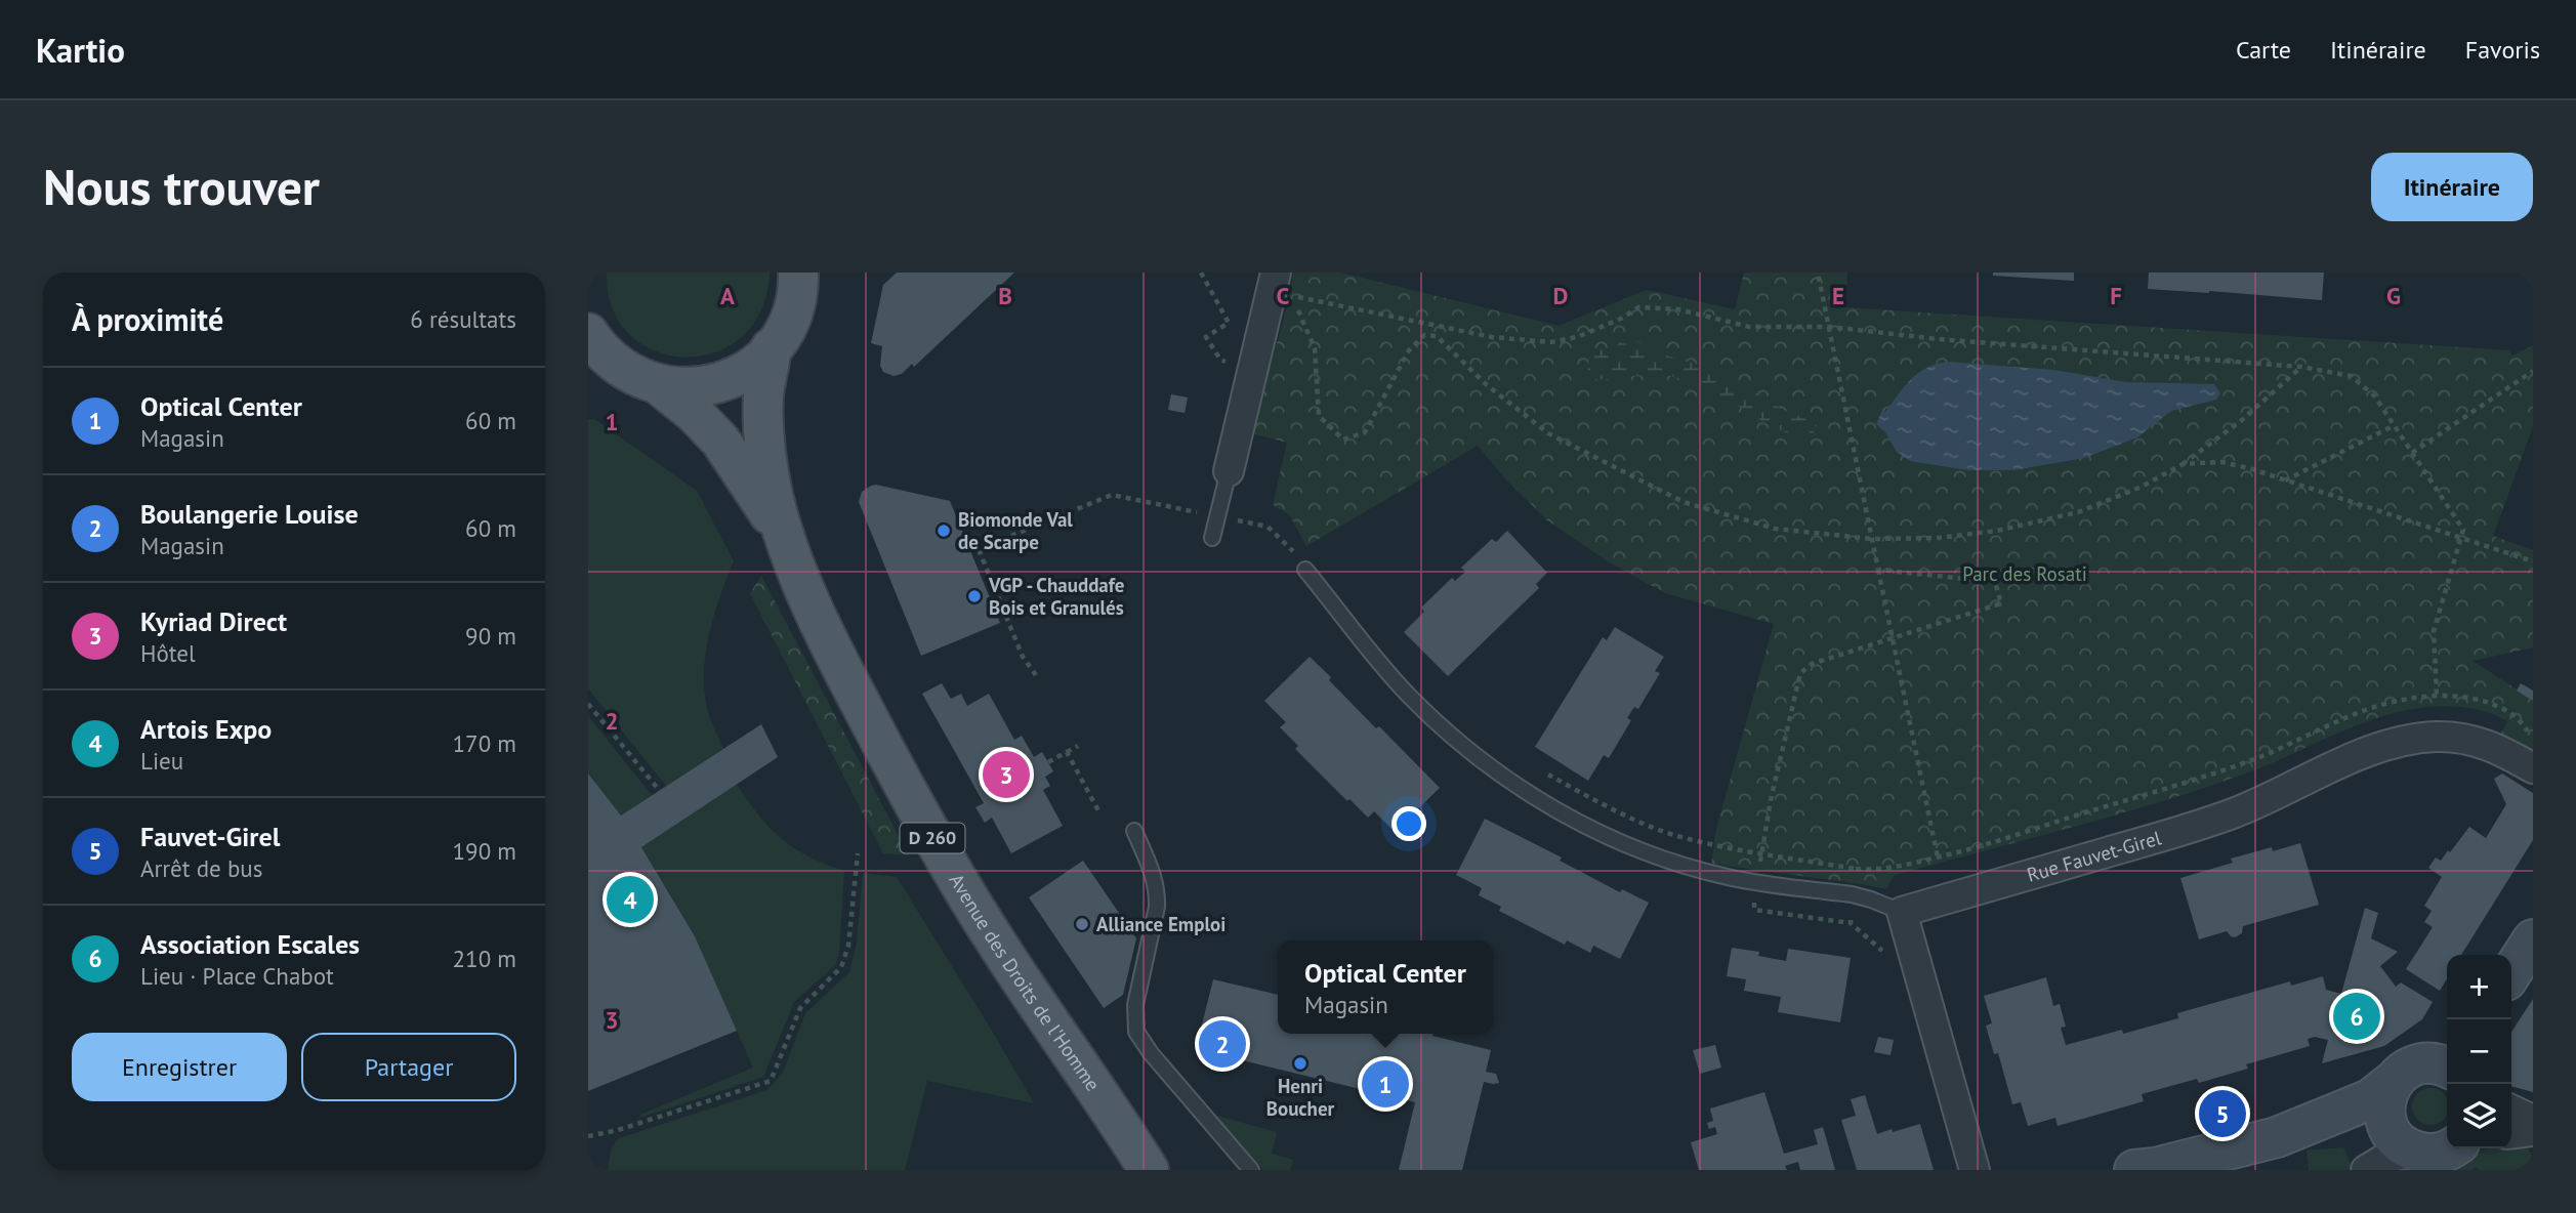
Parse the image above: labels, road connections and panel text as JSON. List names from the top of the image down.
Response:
{
  "streets": {
    "main road": ["D 260", "Avenue des Droits de l'Homme"],
    "street": ["Rue Fauvet-Girel"]
  },
  "crossings": [
    ["D 260", "Avenue des Droits de l'Homme"]
  ],
  "parks": ["Parc des Rosati"],
  "places": [
    "Biomonde Val de Scarpe",
    "VGP - Chauddafe Bois et Granulés",
    "Alliance Emploi",
    "Henri Boucher"
  ],
  "page": {
    "header": "Kartio",
    "nav": ["Carte", "Itinéraire", "Favoris"],
    "buttons": [
      "Itinéraire",
      ["Enregistrer", "Partager"]
    ],
    "title": "Nous trouver",
    "heading": ["À proximité", "6 résultats"],
    "list": [
      {
        "mark": "1",
        "name": "Optical Center",
        "note": "Magasin",
        "value": "60 m"
      },
      {
        "mark": "2",
        "name": "Boulangerie Louise",
        "note": "Magasin",
        "value": "60 m"
      },
      {
        "mark": "3",
        "name": "Kyriad Direct",
        "note": "Hôtel",
        "value": "90 m"
      },
      {
        "mark": "4",
        "name": "Artois Expo",
        "note": "Lieu",
        "value": "170 m"
      },
      {
        "mark": "5",
        "name": "Fauvet-Girel",
        "note": "Arrêt de bus",
        "value": "190 m"
      },
      {
        "mark": "6",
        "name": "Association Escales",
        "note": "Lieu · Place Chabot",
        "value": "210 m"
      }
    ],
    "pins": [
      "3",
      "4",
      "6",
      "2",
      "1",
      "5"
    ],
    "popup": ["Optical Center", "Magasin"],
    "map_buttons": ["+", "−"]
  },
  "grid": {
    "columns": [
      "A",
      "B",
      "C",
      "D",
      "E",
      "F",
      "G"
    ],
    "rows": ["1", "2", "3"]
  }
}
